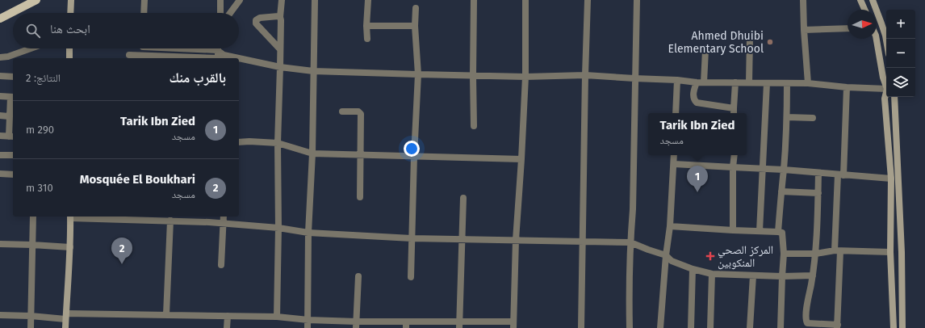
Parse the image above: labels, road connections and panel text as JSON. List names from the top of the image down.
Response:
{
  "places": {
    "other": ["Ahmed Dhuibi Elementary School"],
    "health": ["المركز الصحي المنكوبين"]
  },
  "north": "right",
  "page": {
    "map_buttons": ["+", "−"],
    "search": "ابحث هنا",
    "heading": ["بالقرب منك", "النتائج: 2"],
    "list": [
      {
        "mark": "1",
        "name": "Tarik Ibn Zied",
        "note": "مسجد",
        "value": "290 m"
      },
      {
        "mark": "2",
        "name": "Mosquée El Boukhari",
        "note": "مسجد",
        "value": "310 m"
      }
    ],
    "popup": ["Tarik Ibn Zied", "مسجد"],
    "pins": ["1", "2"]
  }
}
